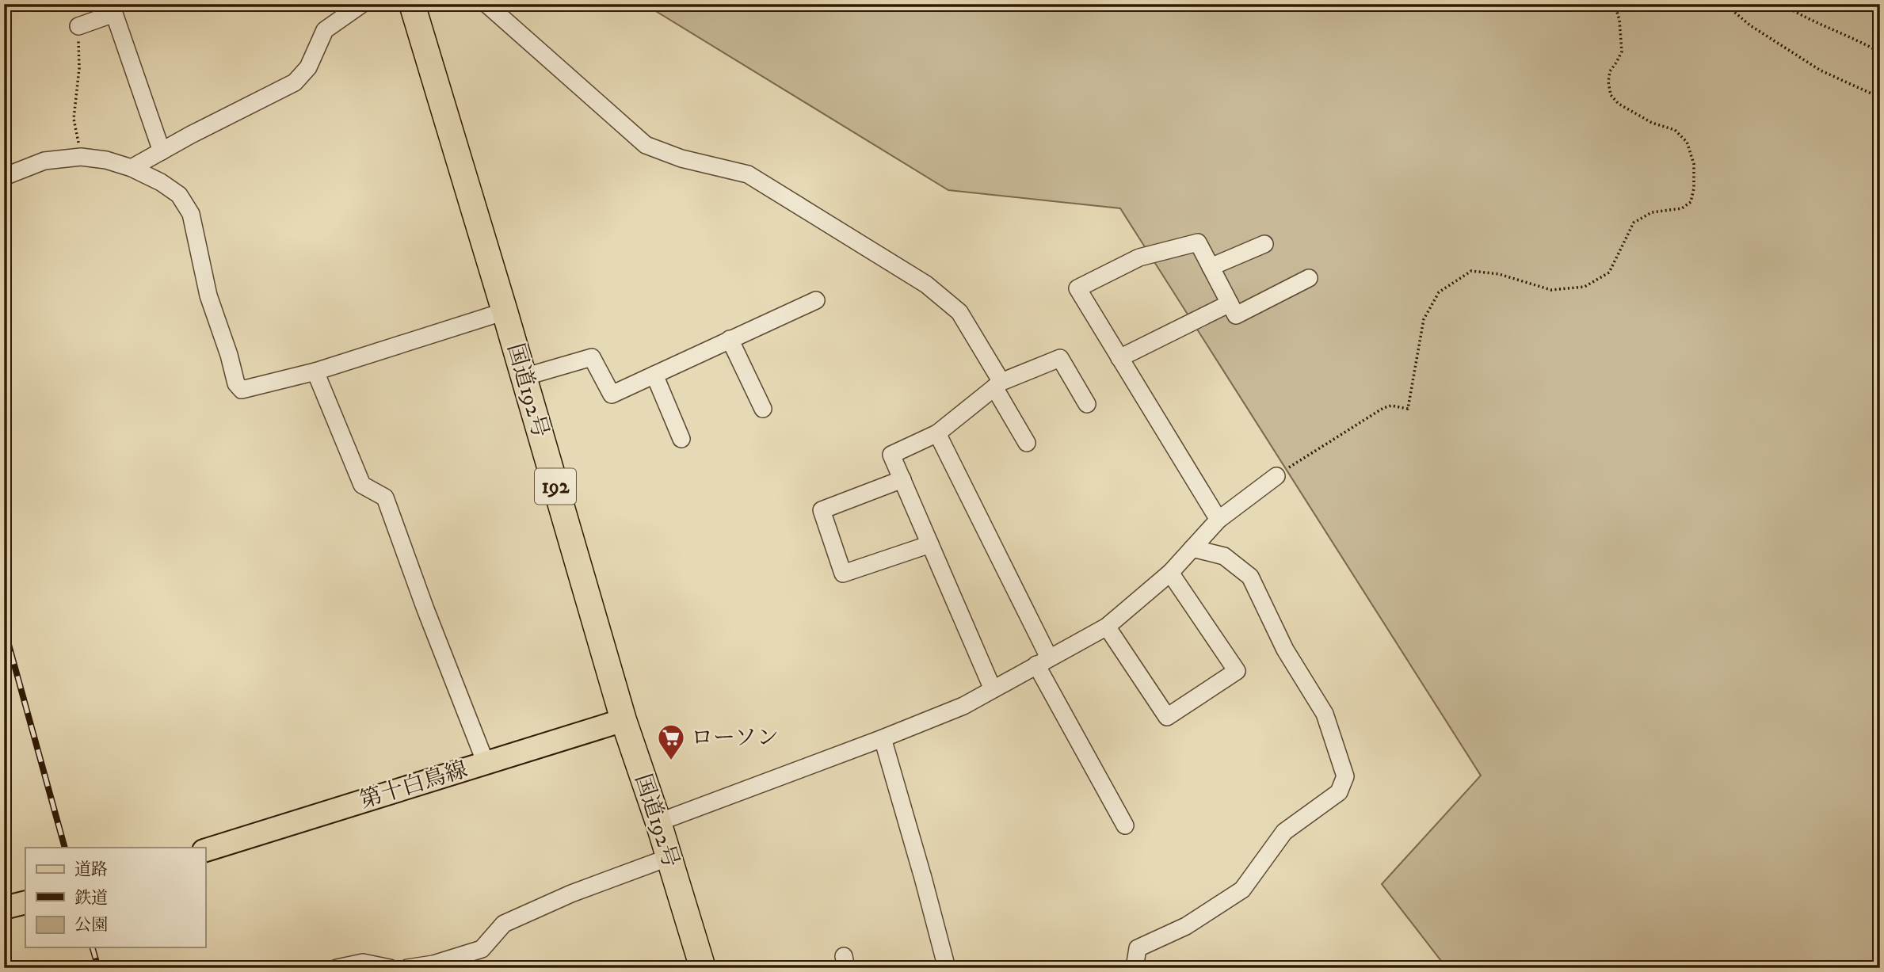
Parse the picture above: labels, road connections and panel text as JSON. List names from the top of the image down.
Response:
{
  "streets": {
    "highway": ["国道192号", "192"],
    "main road": ["第十白鳥線"]
  },
  "crossings": [
    ["国道192号", "第十白鳥線"]
  ],
  "places": {
    "supermarket": ["ローソン"]
  },
  "legend": ["道路", "鉄道", "公園"]
}
